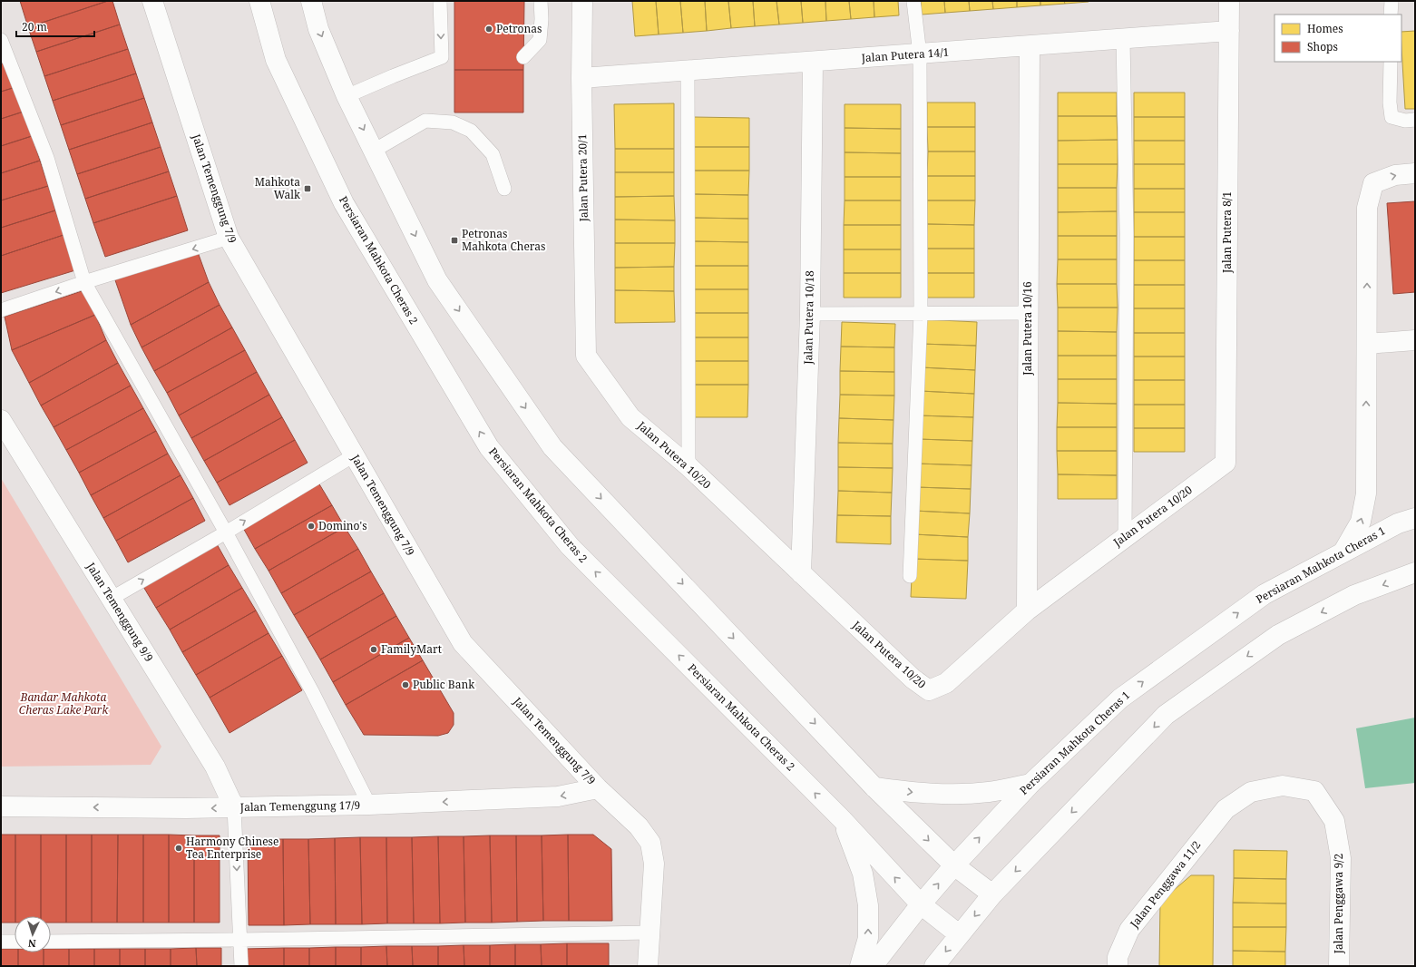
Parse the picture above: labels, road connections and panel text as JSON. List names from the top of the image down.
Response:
{
  "streets": {
    "street": [
      "Jalan Putera 14/1",
      "Jalan Putera 20/1",
      "Jalan Temenggung 7/9",
      "Jalan Putera 8/1",
      "Persiaran Mahkota Cheras 2",
      "Jalan Putera 10/18",
      "Jalan Putera 10/16",
      "Jalan Putera 10/20",
      "Persiaran Mahkota Cheras 1",
      "Jalan Temenggung 9/9",
      "Jalan Temenggung 17/9",
      "Jalan Penggawa 11/2",
      "Jalan Penggawa 9/2"
    ]
  },
  "crossings": [
    ["Jalan Putera 14/1", "Jalan Putera 20/1"],
    ["Jalan Putera 14/1", "Jalan Putera 8/1"],
    ["Jalan Putera 14/1", "Jalan Putera 10/18"],
    ["Jalan Putera 14/1", "Jalan Putera 10/16"],
    ["Jalan Putera 20/1", "Jalan Putera 10/20"],
    ["Jalan Temenggung 7/9", "Jalan Temenggung 17/9"],
    ["Jalan Putera 8/1", "Jalan Putera 10/20"],
    ["Persiaran Mahkota Cheras 2", "Persiaran Mahkota Cheras 1"],
    ["Jalan Putera 10/18", "Jalan Putera 10/20"],
    ["Jalan Putera 10/16", "Jalan Putera 10/20"],
    ["Jalan Temenggung 9/9", "Jalan Temenggung 17/9"],
    ["Jalan Penggawa 11/2", "Jalan Penggawa 9/2"]
  ],
  "one_way": ["Jalan Temenggung 17/9"],
  "parks": ["Bandar Mahkota Cheras Lake Park"],
  "places": {
    "other": [
      "Petronas",
      "Domino's",
      "FamilyMart",
      "Public Bank",
      "Harmony Chinese Tea Enterprise"
    ],
    "transit": ["Mahkota Walk", "Petronas Mahkota Cheras"]
  },
  "legend": ["Homes", "Shops"],
  "scale_bar": "20 m",
  "north": "bottom"
}
